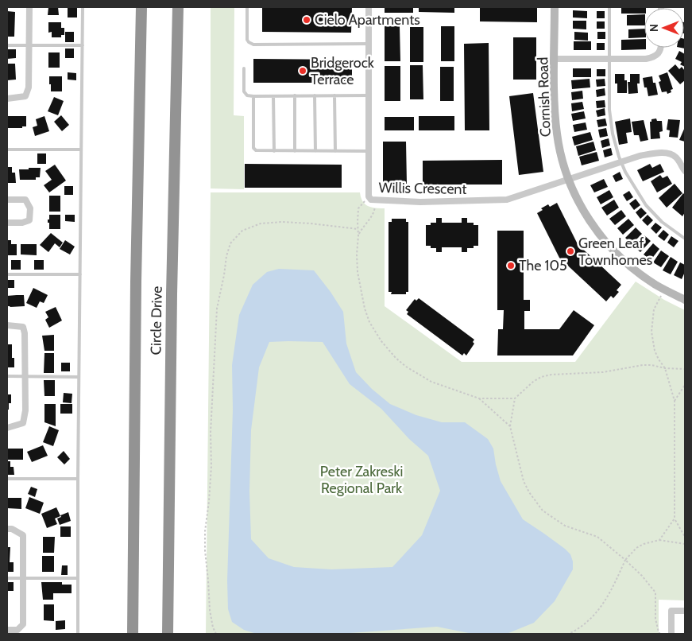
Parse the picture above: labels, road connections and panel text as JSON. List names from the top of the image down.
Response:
{
  "streets": {
    "highway": ["Circle Drive"],
    "street": ["Cornish Road", "Willis Crescent"]
  },
  "crossings": [
    ["Cornish Road", "Willis Crescent"]
  ],
  "parks": ["Peter Zakreski Regional Park"],
  "places": [
    "Cielo Apartments",
    "Bridgerock Terrace",
    "Green Leaf Townhomes",
    "The 105"
  ],
  "north": "left"
}
